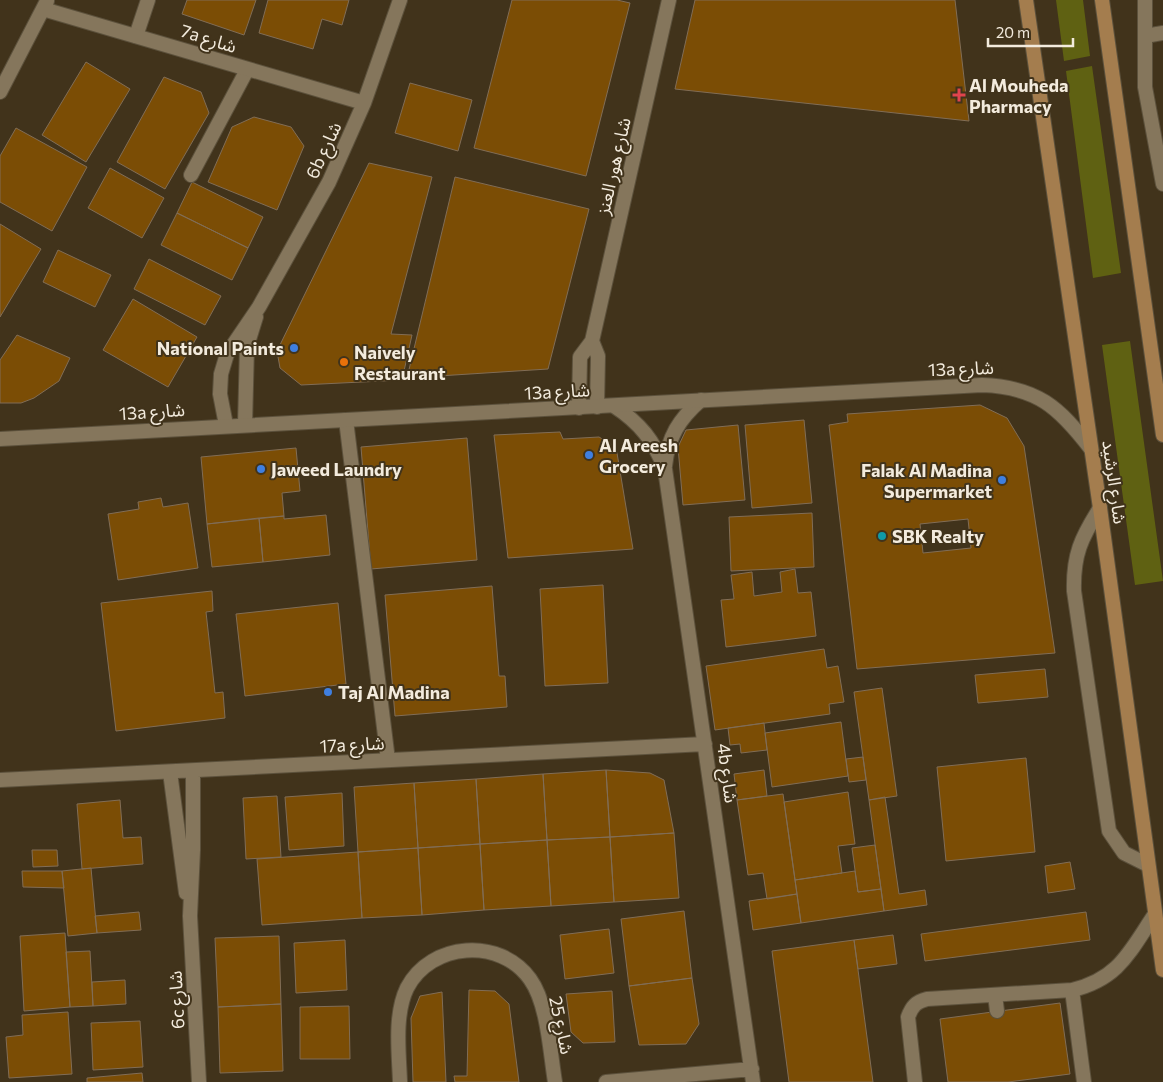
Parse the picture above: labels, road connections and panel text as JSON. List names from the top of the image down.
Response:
{
  "streets": {
    "main road": ["شارع الرشيد"],
    "street": [
      "7a شارع",
      "6b شارع",
      "شارع هور العنز",
      "13a شارع",
      "17a شارع",
      "4b شارع",
      "6c شارع",
      "شارع 25"
    ]
  },
  "crossings": [
    ["7a شارع", "6b شارع"],
    ["6b شارع", "13a شارع"],
    ["شارع هور العنز", "13a شارع"],
    ["13a شارع", "شارع الرشيد"],
    ["13a شارع", "4b شارع"],
    ["17a شارع", "4b شارع"],
    ["17a شارع", "6c شارع"]
  ],
  "places": {
    "health": ["Al Mouheda Pharmacy"],
    "other": [
      "National Paints",
      "Naively Restaurant",
      "Al Areesh Grocery",
      "Jaweed Laundry",
      "Falak Al Madina Supermarket",
      "SBK Realty",
      "Taj Al Madina"
    ]
  },
  "scale_bar": "20 m"
}
